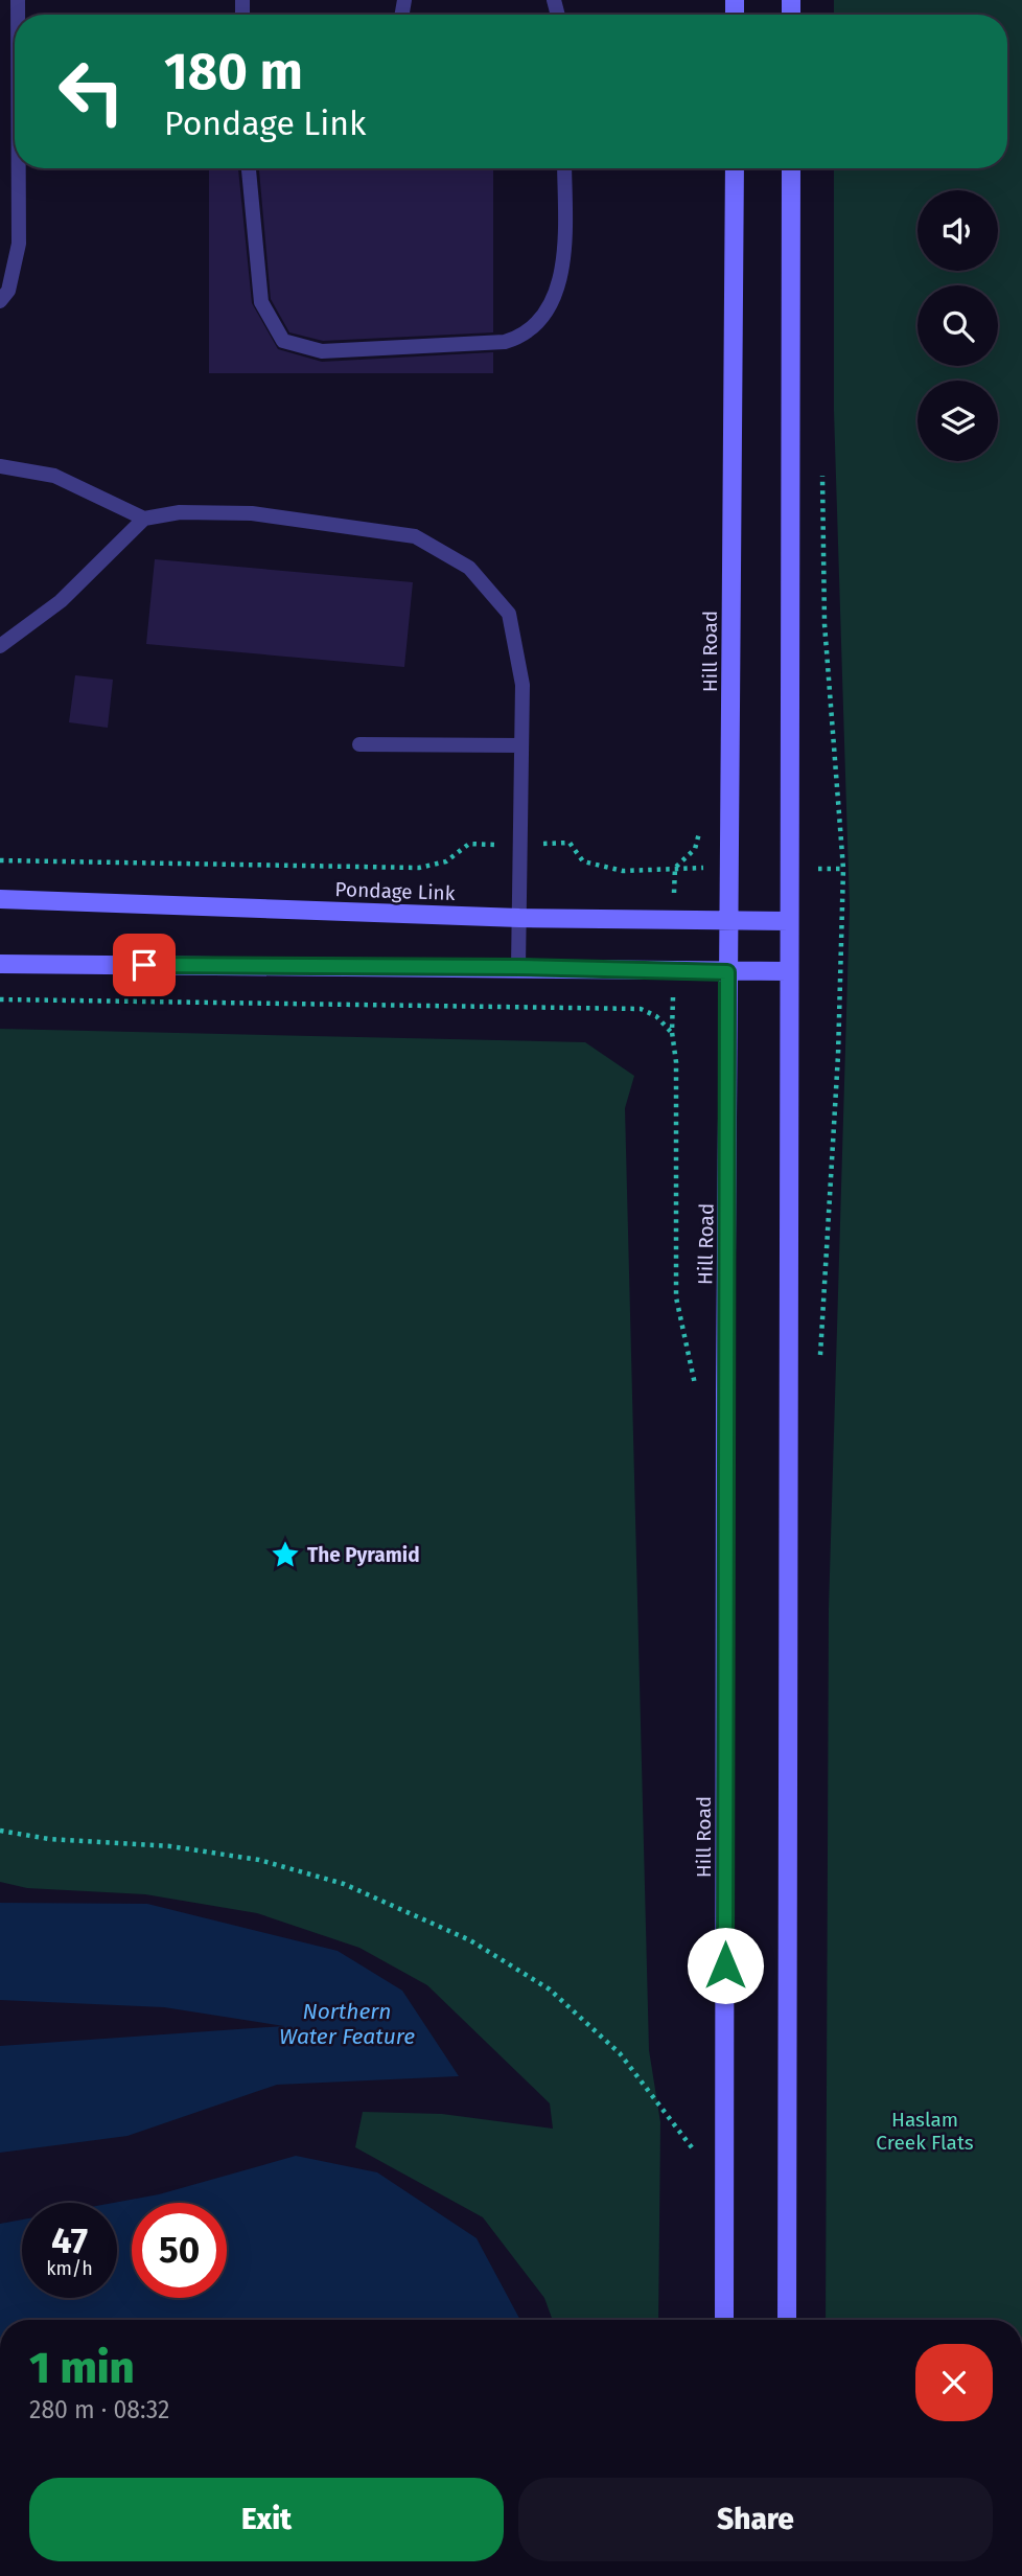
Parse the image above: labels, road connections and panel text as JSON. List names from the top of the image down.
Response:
{
  "streets": {
    "main road": ["Hill Road", "Pondage Link"]
  },
  "crossings": [
    ["Hill Road", "Pondage Link"]
  ],
  "water": ["Northern Water Feature"],
  "parks": ["Haslam Creek Flats"],
  "places": {
    "place": ["The Pyramid"]
  },
  "page": {
    "turn": ["180 m", "Pondage Link"],
    "speed": "47 km/h",
    "limit": "50",
    "heading": ["1 min", "280 m · 08:32"],
    "buttons": ["Exit", "Share"]
  }
}
